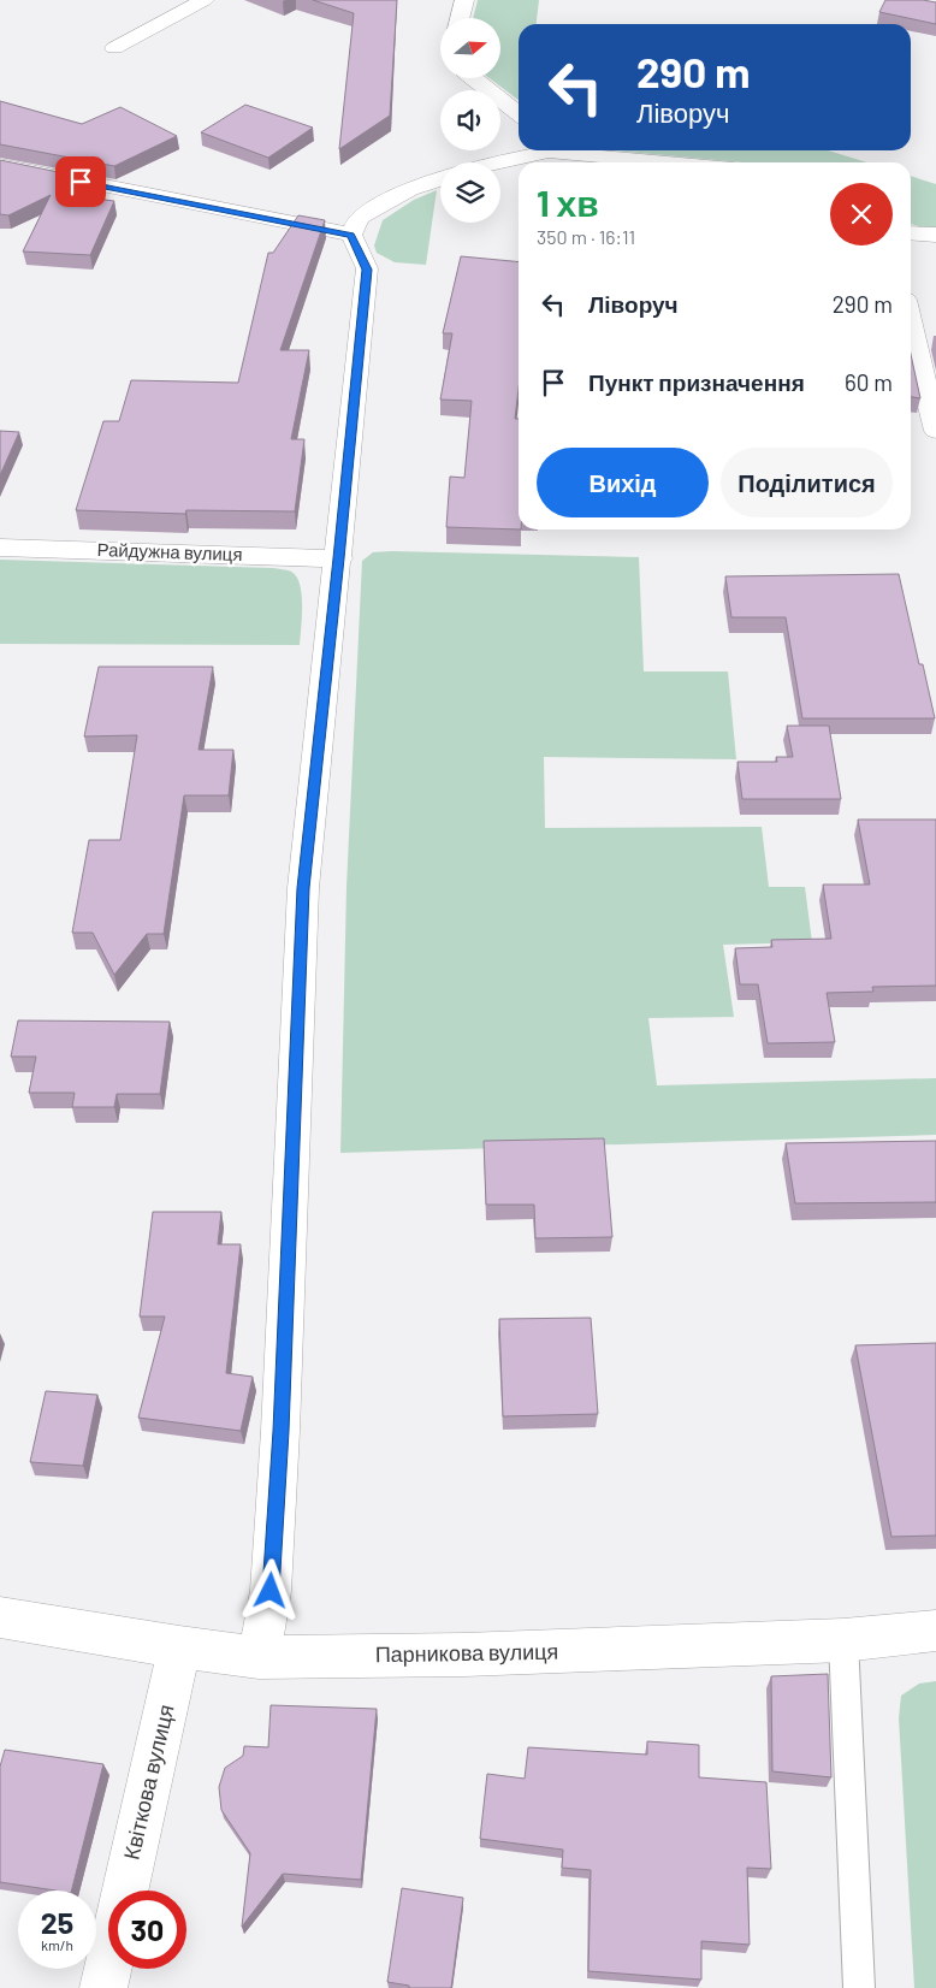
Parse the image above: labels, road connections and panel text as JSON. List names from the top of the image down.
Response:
{
  "streets": {
    "street": ["Райдужна вулиця", "Парникова вулиця", "Квіткова вулиця"]
  },
  "crossings": [
    ["Парникова вулиця", "Квіткова вулиця"]
  ],
  "north": "right",
  "page": {
    "turn": ["290 m", "Ліворуч"],
    "heading": ["1 хв", "350 m · 16:11"],
    "list": [
      {
        "name": "Ліворуч",
        "value": "290 m"
      },
      {
        "name": "Пункт призначення",
        "value": "60 m"
      }
    ],
    "buttons": ["Вихід", "Поділитися"],
    "speed": "25 km/h",
    "limit": "30"
  }
}
